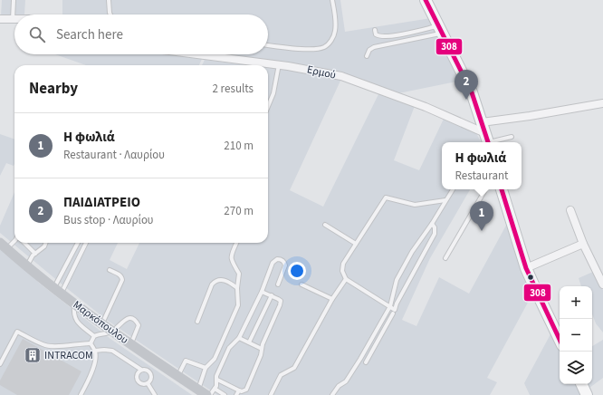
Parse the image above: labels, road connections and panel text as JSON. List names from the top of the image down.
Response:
{
  "streets": {
    "main road": ["Μαρκόπουλου"],
    "street": ["Ερμού"]
  },
  "places": {
    "building": ["INTRACOM"]
  },
  "lines": ["transit line 308"],
  "page": {
    "search": "Search here",
    "heading": ["Nearby", "2 results"],
    "pins": ["2", "1"],
    "list": [
      {
        "mark": "1",
        "name": "Η φωλιά",
        "note": "Restaurant · Λαυρίου",
        "value": "210 m"
      },
      {
        "mark": "2",
        "name": "ΠΑΙΔΙΑΤΡΕΙΟ",
        "note": "Bus stop · Λαυρίου",
        "value": "270 m"
      }
    ],
    "popup": ["Η φωλιά", "Restaurant"],
    "map_buttons": ["+", "−"]
  }
}
